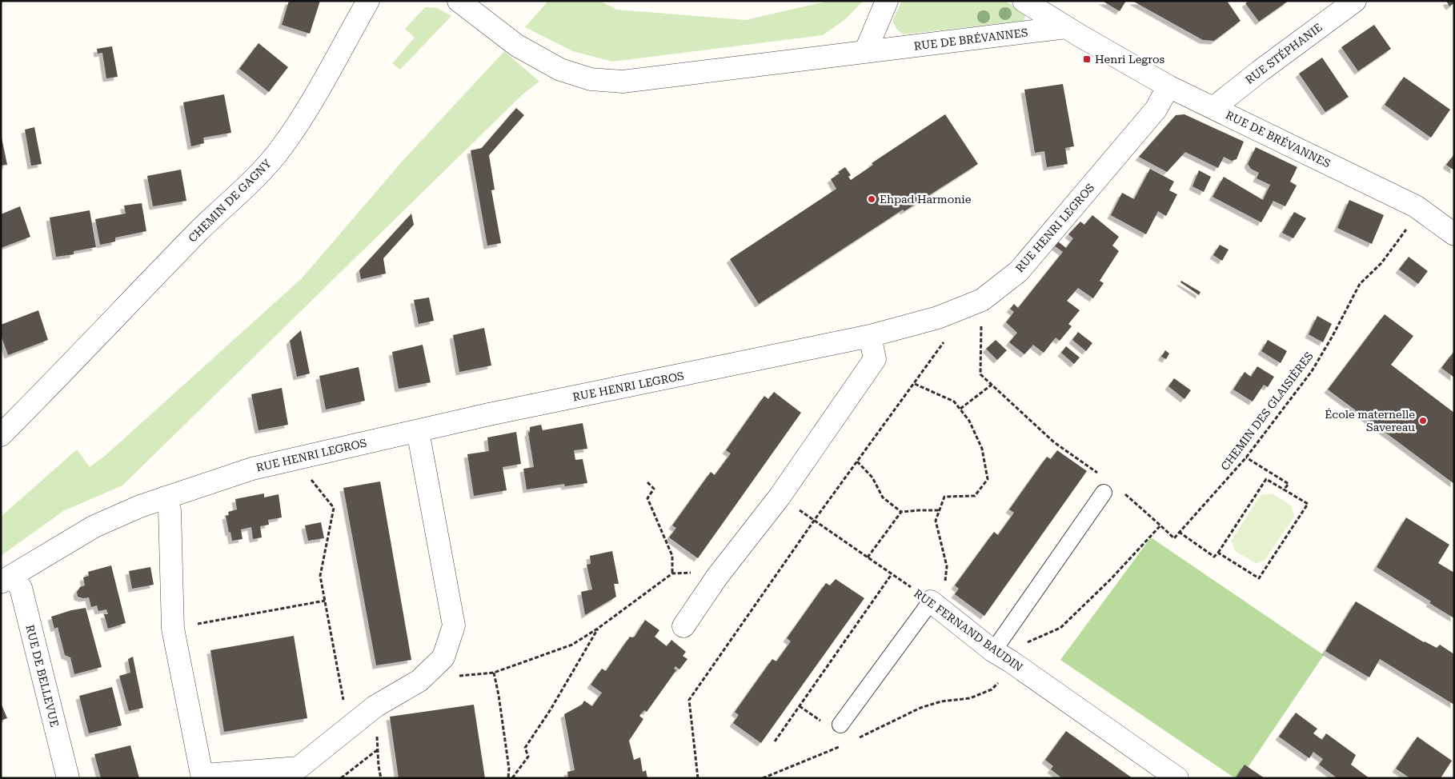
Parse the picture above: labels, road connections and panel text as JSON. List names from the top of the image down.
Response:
{
  "streets": {
    "street": [
      "RUE DE BRÉVANNES",
      "RUE STÉPHANIE",
      "CHEMIN DE GAGNY",
      "RUE HENRI LEGROS",
      "RUE FERNAND BAUDIN",
      "RUE DE BELLEVUE"
    ],
    "path": ["CHEMIN DES GLAISIÈRES"]
  },
  "crossings": [
    ["RUE DE BRÉVANNES", "RUE STÉPHANIE"],
    ["RUE DE BRÉVANNES", "RUE HENRI LEGROS"],
    ["RUE DE BRÉVANNES", "CHEMIN DES GLAISIÈRES"],
    ["RUE HENRI LEGROS", "RUE DE BELLEVUE"]
  ],
  "places": {
    "transit": ["Henri Legros"],
    "other": ["Ehpad Harmonie", "École maternelle Savereau"]
  }
}
